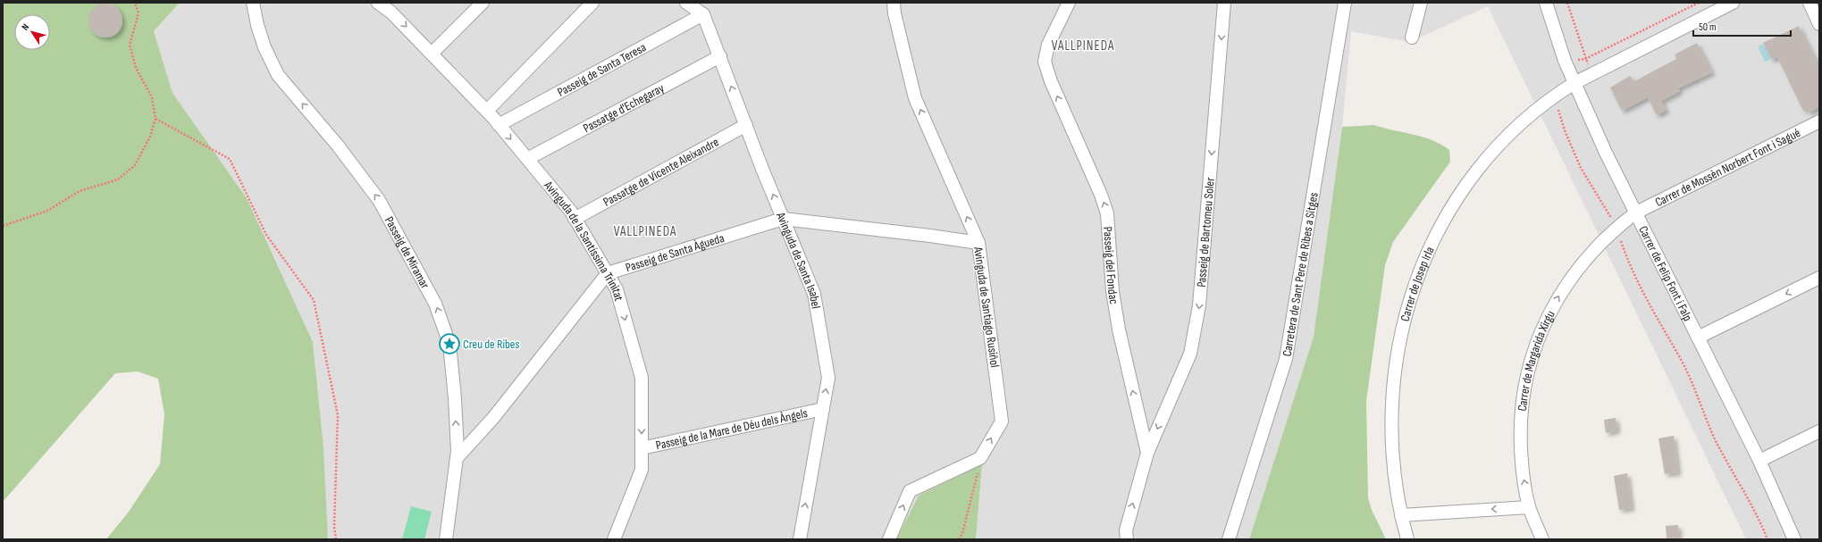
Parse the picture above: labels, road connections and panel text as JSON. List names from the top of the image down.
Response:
{
  "streets": {
    "street": [
      "Passeig de Santa Teresa",
      "Passatge d'Echegaray",
      "Carrer de Mossèn Norbert Font i Sagué",
      "Passatge de Vicente Aleixandre",
      "Passeig de Bartomeu Soler",
      "Avinguda de la Santíssima Trinitat",
      "Passeig de Santa Àgueda",
      "Passeig de Miramar",
      "Avinguda de Santa Isabel",
      "Passeig del Fondac",
      "Carrer de Felip Font i Falp",
      "Carretera de Sant Pere de Ribes a Sitges",
      "Carrer de Josep Irla",
      "Avinguda de Santiago Rusiñol",
      "Carrer de Margarida Xirgu",
      "Passeig de la Mare de Déu dels Àngels"
    ]
  },
  "crossings": [
    ["Passeig de Santa Teresa", "Avinguda de la Santíssima Trinitat"],
    ["Passeig de Santa Teresa", "Avinguda de Santa Isabel"],
    ["Passatge d'Echegaray", "Avinguda de la Santíssima Trinitat"],
    ["Passatge d'Echegaray", "Avinguda de Santa Isabel"],
    ["Carrer de Mossèn Norbert Font i Sagué", "Carrer de Felip Font i Falp"],
    ["Carrer de Mossèn Norbert Font i Sagué", "Carrer de Margarida Xirgu"],
    ["Passatge de Vicente Aleixandre", "Avinguda de la Santíssima Trinitat"],
    ["Passatge de Vicente Aleixandre", "Avinguda de Santa Isabel"],
    ["Passeig de Bartomeu Soler", "Passeig del Fondac"],
    ["Avinguda de la Santíssima Trinitat", "Passeig de Santa Àgueda"],
    ["Avinguda de la Santíssima Trinitat", "Passeig de la Mare de Déu dels Àngels"],
    ["Passeig de Santa Àgueda", "Avinguda de Santa Isabel"],
    ["Passeig de Santa Àgueda", "Avinguda de Santiago Rusiñol"],
    ["Avinguda de Santa Isabel", "Passeig de la Mare de Déu dels Àngels"],
    ["Carrer de Felip Font i Falp", "Carrer de Josep Irla"],
    ["Carrer de Felip Font i Falp", "Carrer de Margarida Xirgu"]
  ],
  "one_way": [
    "Passeig de Bartomeu Soler",
    "Avinguda de la Santíssima Trinitat",
    "Passeig de Miramar",
    "Avinguda de Santa Isabel",
    "Passeig del Fondac",
    "Avinguda de Santiago Rusiñol",
    "Carrer de Margarida Xirgu"
  ],
  "districts": ["VALLPINEDA", "VALLPINEDA"],
  "places": {
    "place": ["Creu de Ribes"]
  },
  "scale_bar": "50 m",
  "north": "top left"
}
